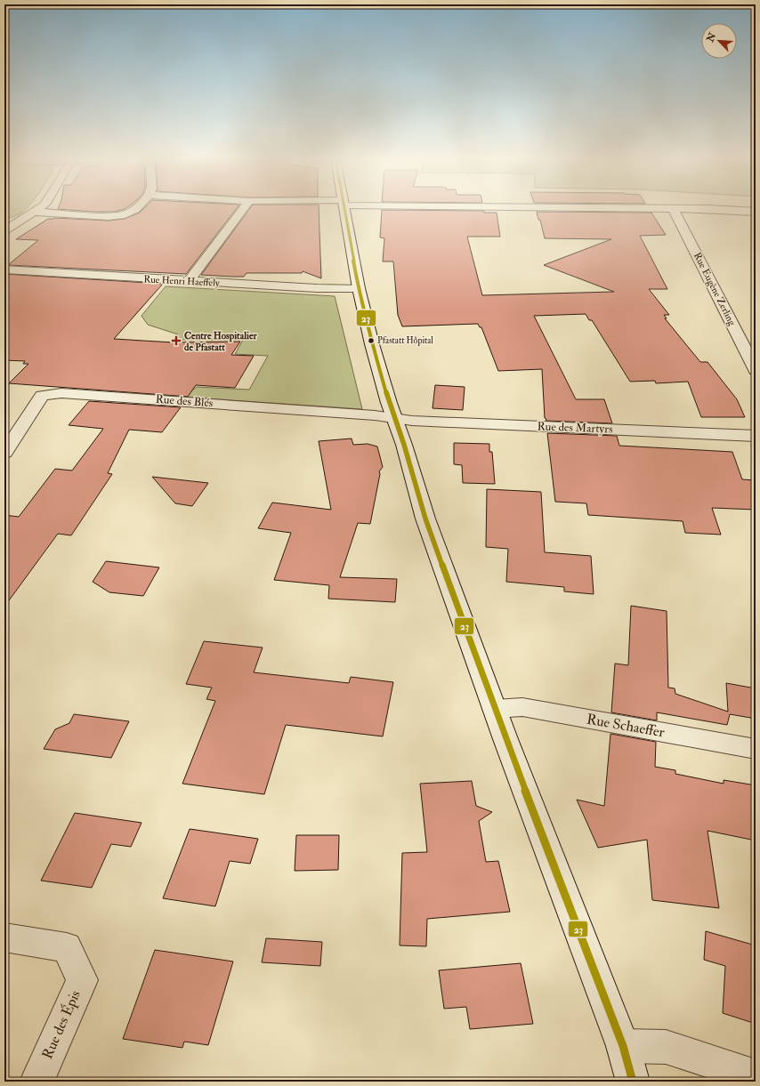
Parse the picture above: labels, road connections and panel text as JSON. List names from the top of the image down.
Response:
{
  "streets": {
    "street": [
      "Rue Henri Haeffely",
      "Rue Eugène Zerling",
      "Rue des Blés",
      "Rue des Martyrs",
      "Rue Schaeffer",
      "Rue des Épis"
    ]
  },
  "crossings": [
    ["Rue des Blés", "Rue des Martyrs"]
  ],
  "places": {
    "health": ["Centre Hospitalier de Pfastatt"],
    "other": ["Pfastatt Hôpital"]
  },
  "lines": ["transit line 23"],
  "north": "top left"
}
